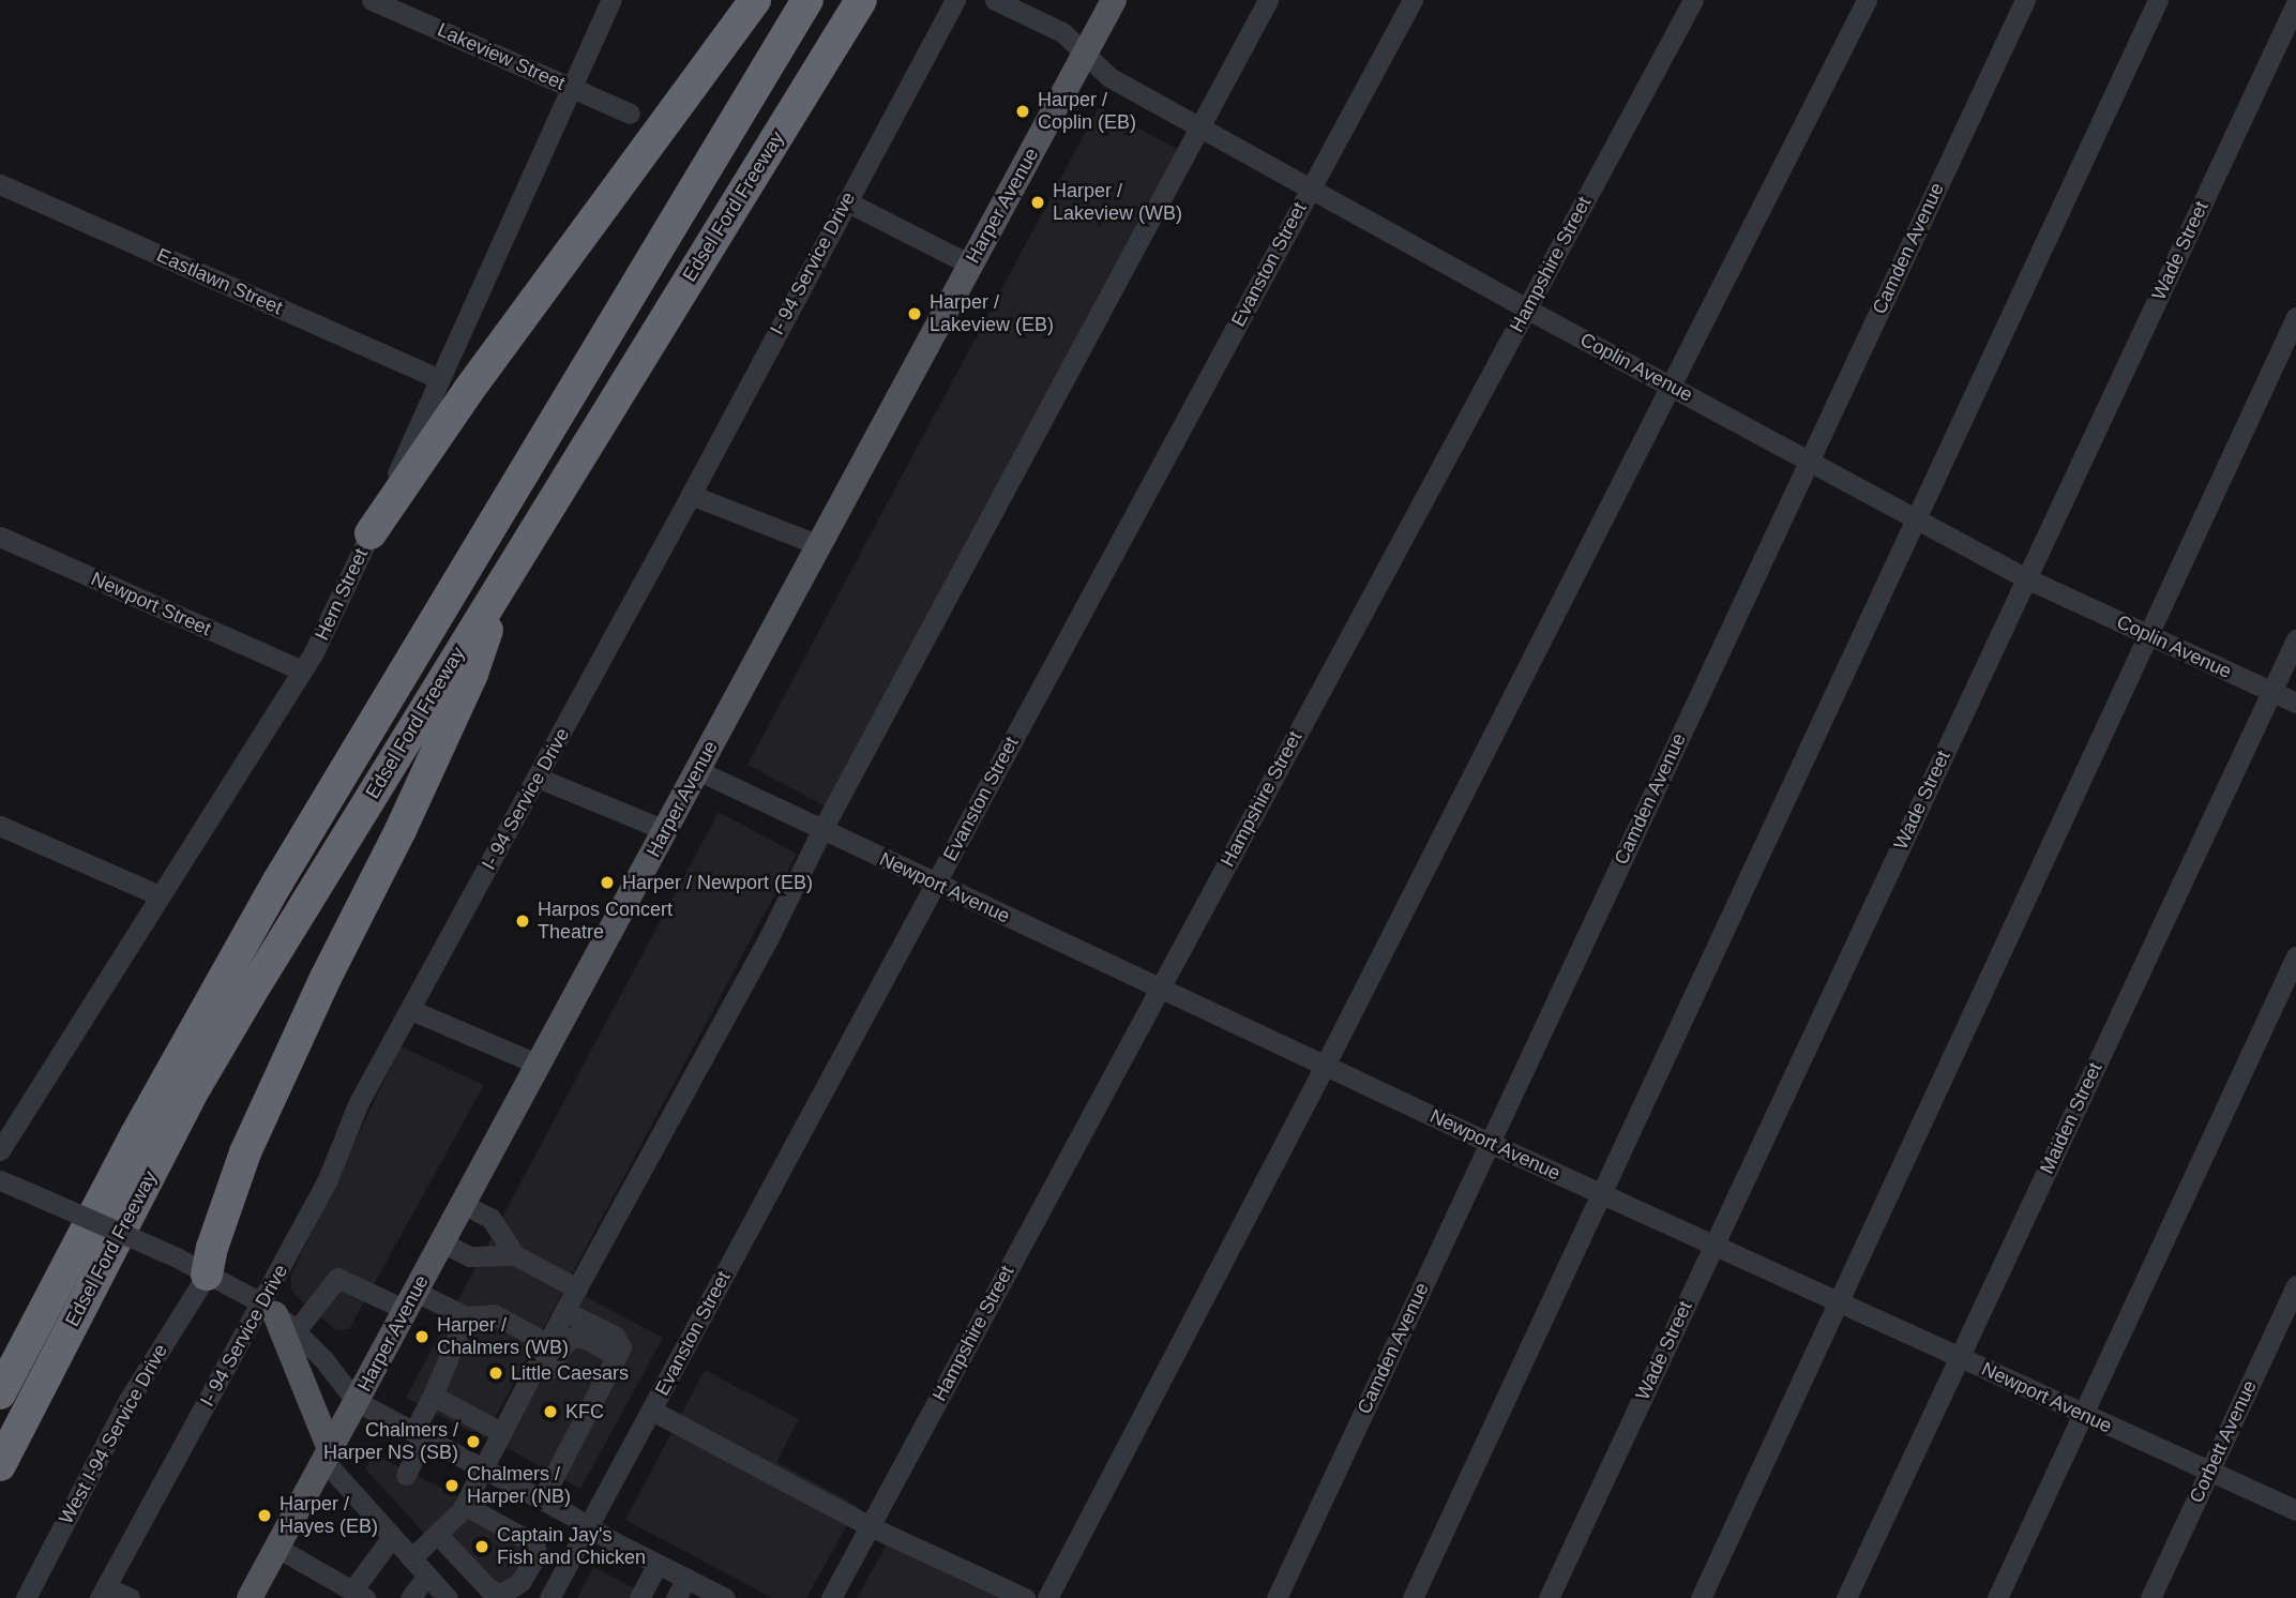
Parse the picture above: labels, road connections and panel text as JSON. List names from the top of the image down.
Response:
{
  "streets": {
    "highway": ["Edsel Ford Freeway"],
    "main road": ["Harper Avenue"],
    "street": [
      "Lakeview Street",
      "Camden Avenue",
      "Wade Street",
      "I- 94 Service Drive",
      "Evanston Street",
      "Hampshire Street",
      "Eastlawn Street",
      "Coplin Avenue",
      "Hern Street",
      "Newport Street",
      "Newport Avenue",
      "Maiden Street",
      "West I-94 Service Drive",
      "Corbett Avenue"
    ]
  },
  "crossings": [
    ["Lakeview Street", "Hern Street"],
    ["Harper Avenue", "Coplin Avenue"],
    ["Harper Avenue", "Newport Avenue"],
    ["Camden Avenue", "Coplin Avenue"],
    ["Camden Avenue", "Newport Avenue"],
    ["Wade Street", "Coplin Avenue"],
    ["Wade Street", "Newport Avenue"],
    ["Evanston Street", "Coplin Avenue"],
    ["Evanston Street", "Newport Avenue"],
    ["Hampshire Street", "Coplin Avenue"],
    ["Hampshire Street", "Newport Avenue"],
    ["Eastlawn Street", "Hern Street"],
    ["Coplin Avenue", "Maiden Street"],
    ["Hern Street", "Newport Street"],
    ["Newport Avenue", "Maiden Street"],
    ["Newport Avenue", "Corbett Avenue"]
  ],
  "places": [
    "Harper / Coplin (EB)",
    "Harper / Lakeview (WB)",
    "Harper / Lakeview (EB)",
    "Harper / Newport (EB)",
    "Harpos Concert Theatre",
    "Harper / Chalmers (WB)",
    "Little Caesars",
    "KFC",
    "Chalmers / Harper NS (SB)",
    "Chalmers / Harper (NB)",
    "Harper / Hayes (EB)",
    "Captain Jay's Fish and Chicken"
  ]
}
